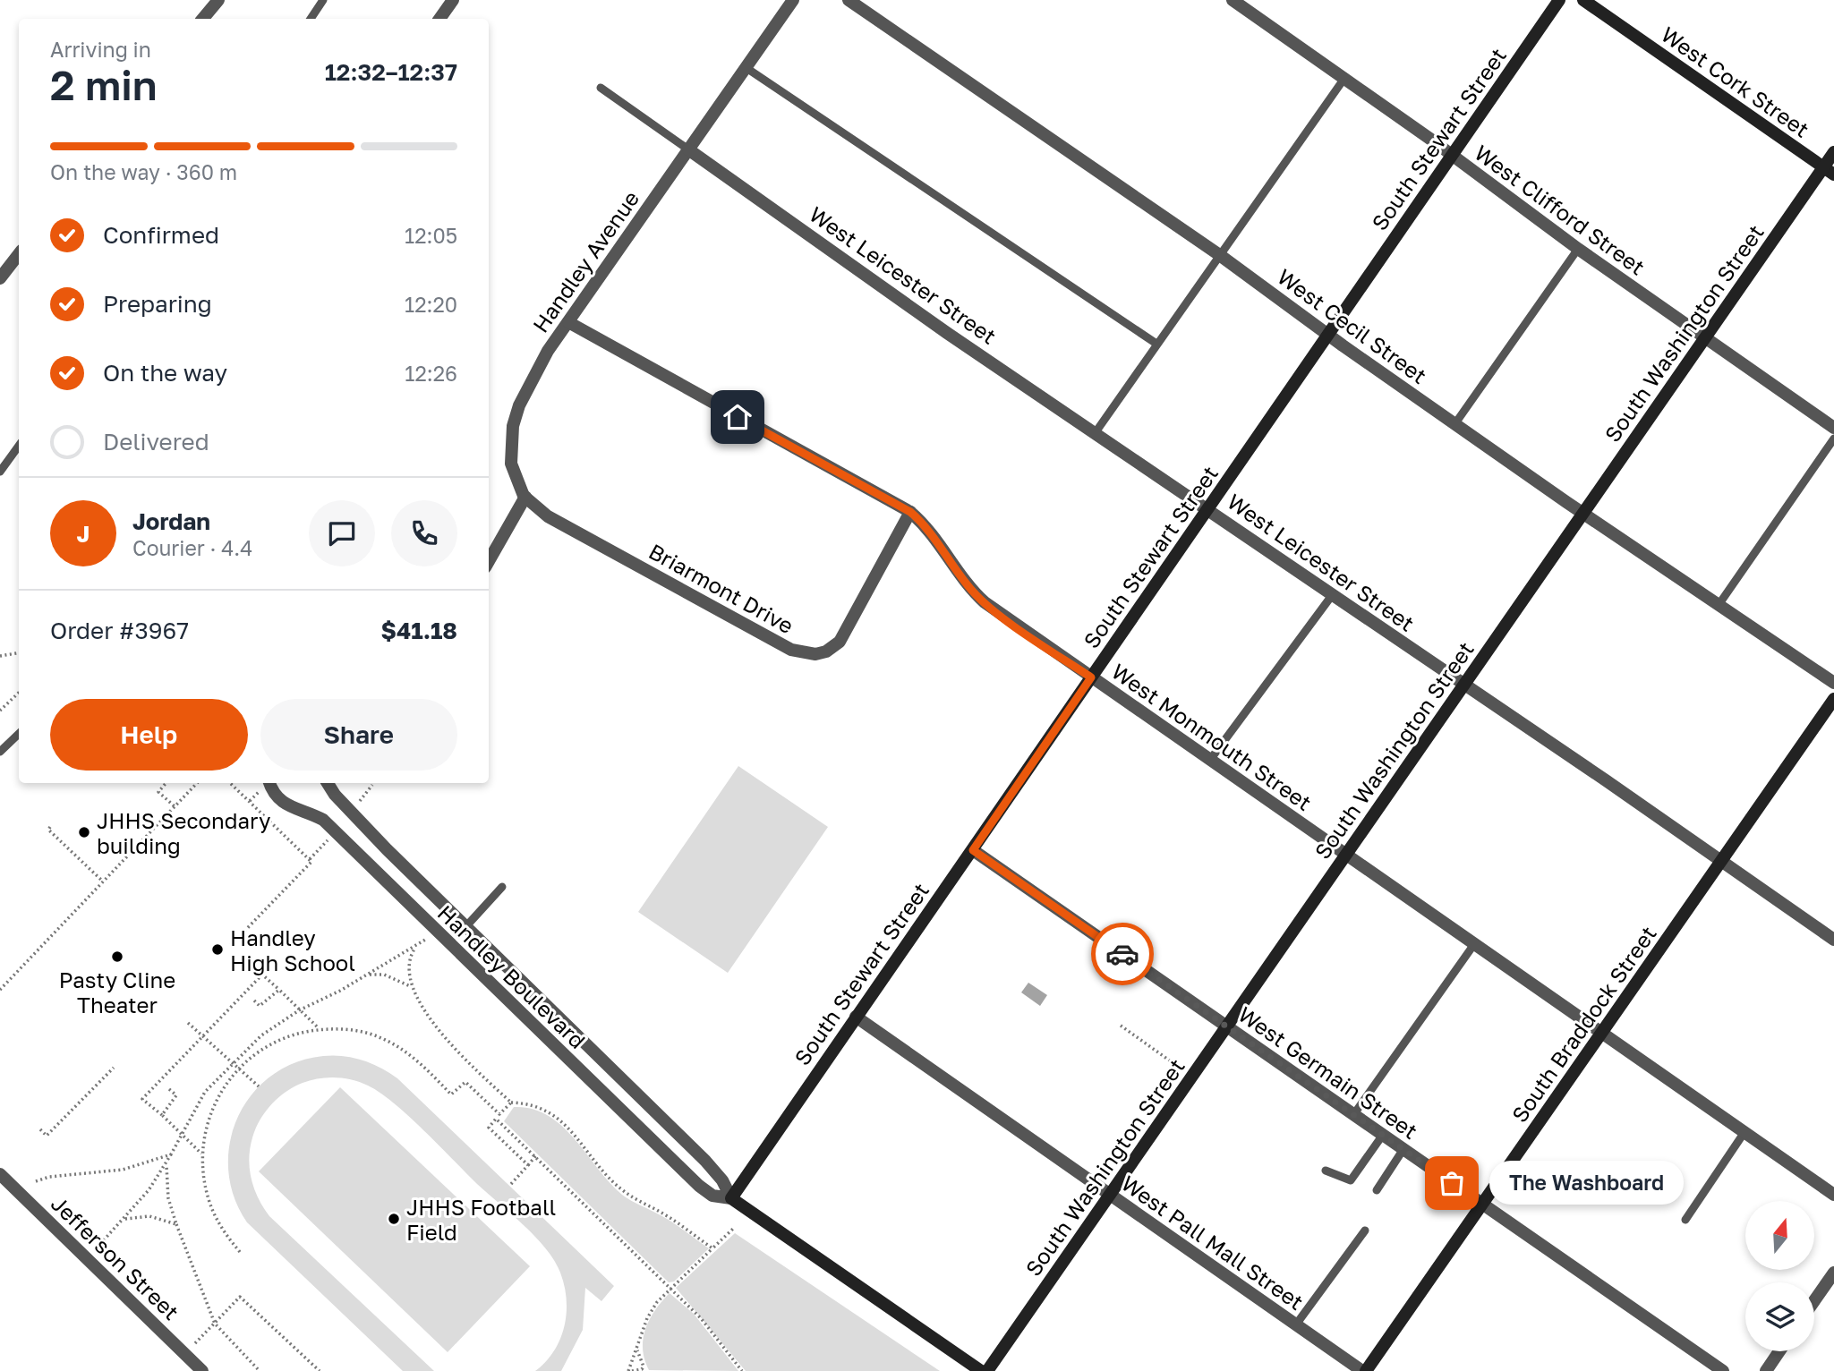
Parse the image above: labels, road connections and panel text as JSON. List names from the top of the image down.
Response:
{
  "streets": {
    "street": [
      "West Cork Street",
      "South Stewart Street",
      "West Clifford Street",
      "Handley Avenue",
      "West Leicester Street",
      "West Cecil Street",
      "South Washington Street",
      "Briarmont Drive",
      "West Monmouth Street",
      "Handley Boulevard",
      "South Braddock Street",
      "West Germain Street",
      "West Pall Mall Street",
      "Jefferson Street"
    ]
  },
  "crossings": [
    ["West Cork Street", "South Washington Street"],
    ["South Stewart Street", "West Clifford Street"],
    ["South Stewart Street", "West Leicester Street"],
    ["South Stewart Street", "West Cecil Street"],
    ["South Stewart Street", "West Monmouth Street"],
    ["South Stewart Street", "Handley Boulevard"],
    ["South Stewart Street", "West Germain Street"],
    ["South Stewart Street", "West Pall Mall Street"],
    ["West Clifford Street", "South Washington Street"],
    ["Handley Avenue", "West Leicester Street"],
    ["Handley Avenue", "Briarmont Drive"],
    ["Handley Avenue", "West Monmouth Street"],
    ["West Leicester Street", "South Washington Street"],
    ["West Leicester Street", "South Braddock Street"],
    ["West Cecil Street", "South Washington Street"],
    ["South Washington Street", "West Monmouth Street"],
    ["South Washington Street", "West Germain Street"],
    ["South Washington Street", "West Pall Mall Street"],
    ["Briarmont Drive", "West Monmouth Street"],
    ["West Monmouth Street", "South Braddock Street"],
    ["South Braddock Street", "West Germain Street"],
    ["South Braddock Street", "West Pall Mall Street"]
  ],
  "places": [
    "JHHS Secondary building",
    "Handley High School",
    "Pasty Cline Theater",
    "The Washboard",
    "JHHS Football Field"
  ],
  "north": "top",
  "page": {
    "heading": ["2 min", "Arriving in", "12:32–12:37"],
    "panel": [
      "Jordan",
      "Courier · 4.4",
      "Order #3967",
      "$41.18"
    ],
    "bar": "On the way · 360 m",
    "list": [
      ["Confirmed", "12:05"],
      ["Preparing", "12:20"],
      ["On the way", "12:26"],
      "Delivered"
    ],
    "round": "J",
    "buttons": ["Help", "Share"],
    "bubble": "The Washboard"
  }
}
